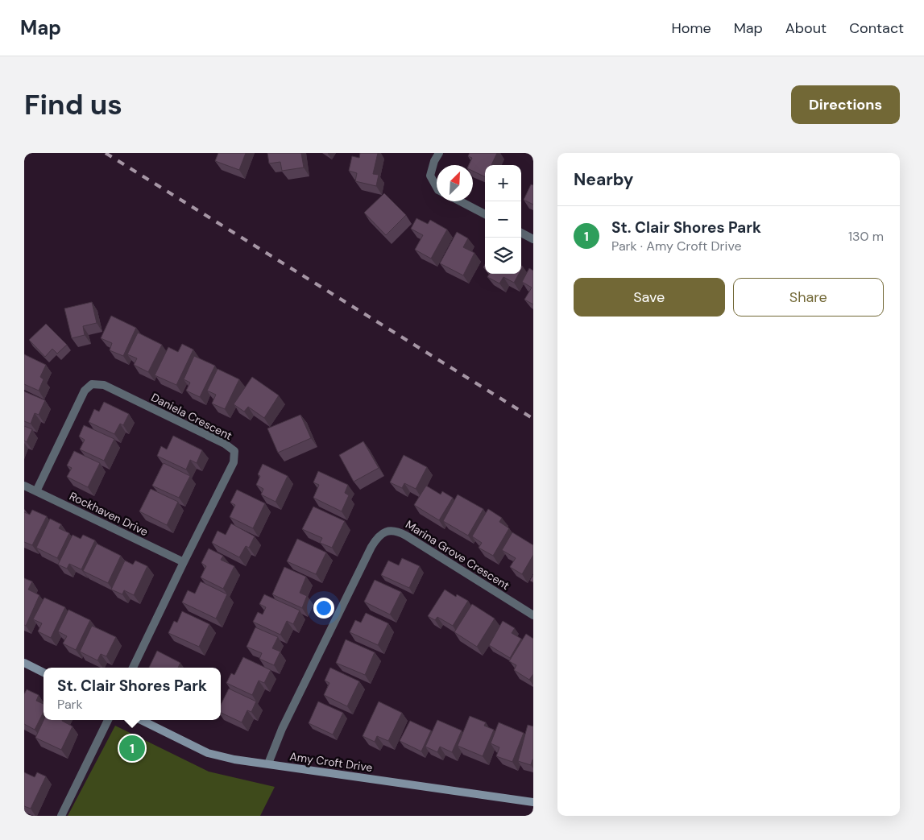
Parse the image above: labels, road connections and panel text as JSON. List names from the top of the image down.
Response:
{
  "streets": {
    "street": [
      "Daniela Crescent",
      "Rockhaven Drive",
      "Marina Grove Crescent",
      "Amy Croft Drive"
    ]
  },
  "crossings": [
    ["Daniela Crescent", "Rockhaven Drive"],
    ["Marina Grove Crescent", "Amy Croft Drive"]
  ],
  "north": "top right",
  "page": {
    "header": "Map",
    "nav": [
      "Home",
      "Map",
      "About",
      "Contact"
    ],
    "buttons": [
      "Directions",
      ["Save", "Share"]
    ],
    "title": "Find us",
    "heading": "Nearby",
    "map_buttons": ["+", "−"],
    "list": [
      {
        "mark": "1",
        "name": "St. Clair Shores Park",
        "note": "Park · Amy Croft Drive",
        "value": "130 m"
      }
    ],
    "popup": ["St. Clair Shores Park", "Park"],
    "pins": "1"
  }
}
